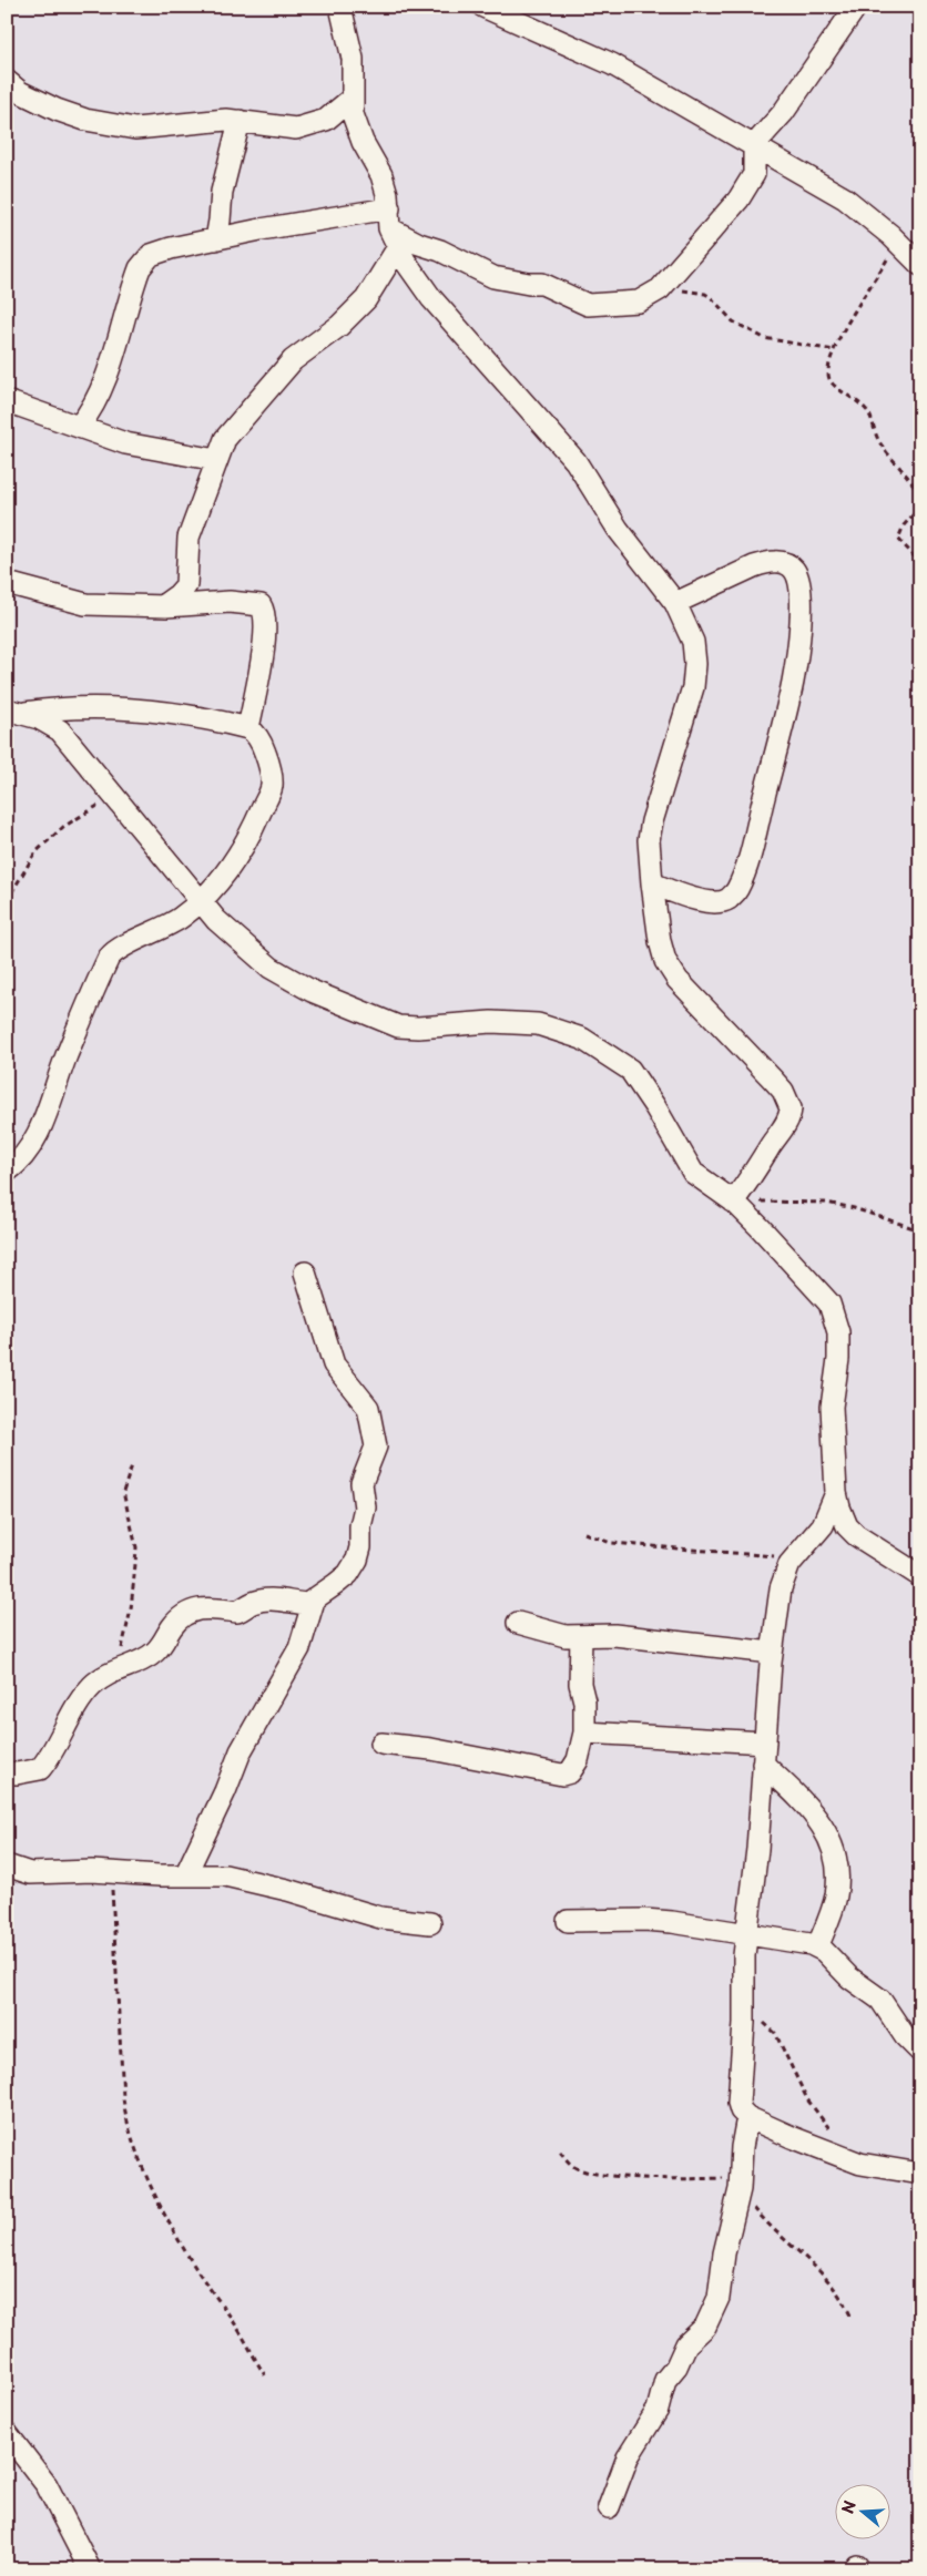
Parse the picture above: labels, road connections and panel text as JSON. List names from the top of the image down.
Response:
{
  "north": "left"
}
